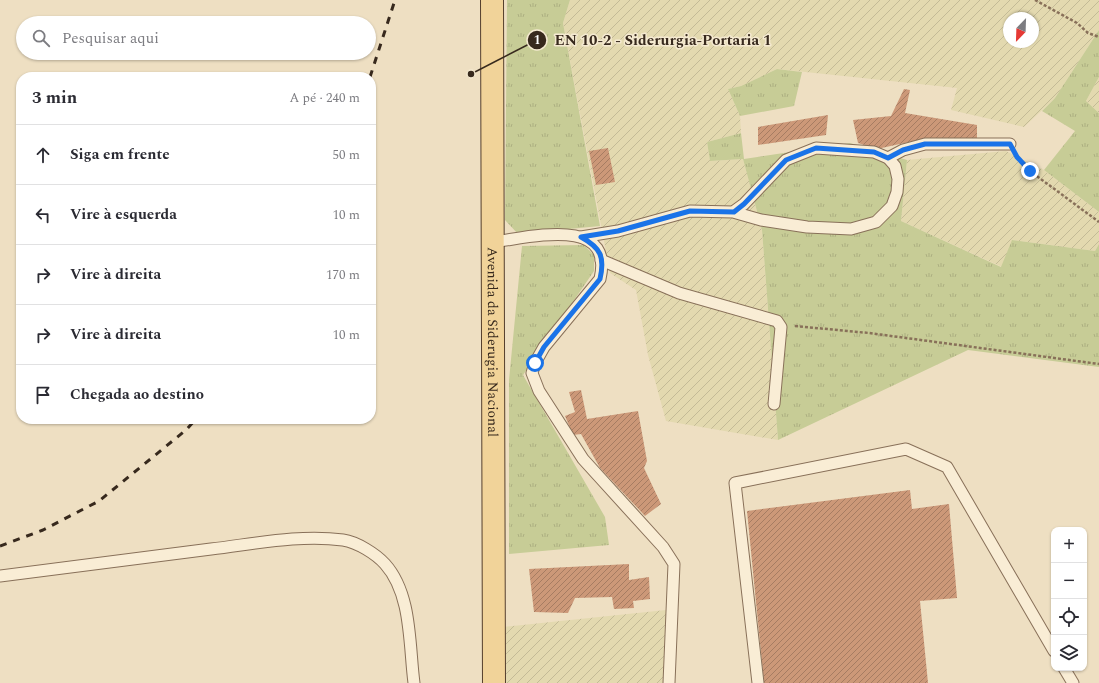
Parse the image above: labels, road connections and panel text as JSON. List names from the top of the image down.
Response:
{
  "streets": {
    "main road": ["Avenida da Siderugia Nacional"]
  },
  "places": ["EN 10-2 - Siderurgia-Portaria 1"],
  "north": "bottom left",
  "page": {
    "search": "Pesquisar aqui",
    "heading": ["3 min", "A pé · 240 m"],
    "list": [
      ["Siga em frente", "50 m"],
      ["Vire à esquerda", "10 m"],
      ["Vire à direita", "170 m"],
      ["Vire à direita", "10 m"],
      "Chegada ao destino"
    ],
    "map_buttons": ["+", "−"]
  }
}
